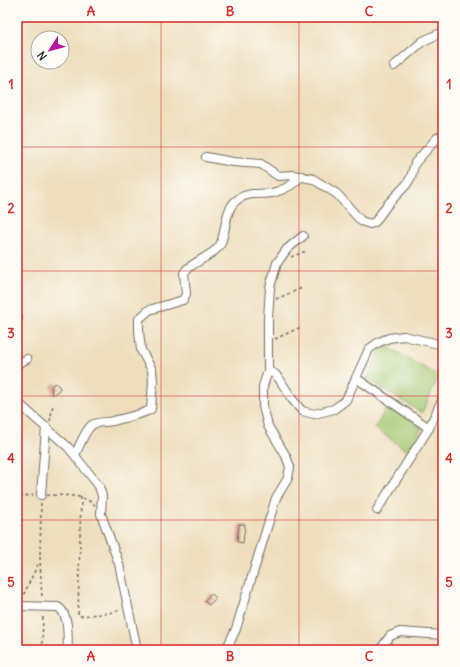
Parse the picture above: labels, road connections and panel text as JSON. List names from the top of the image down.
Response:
{
  "north": "bottom left",
  "grid": {
    "columns": ["A", "B", "C"],
    "rows": [
      "1",
      "2",
      "3",
      "4",
      "5"
    ]
  }
}
